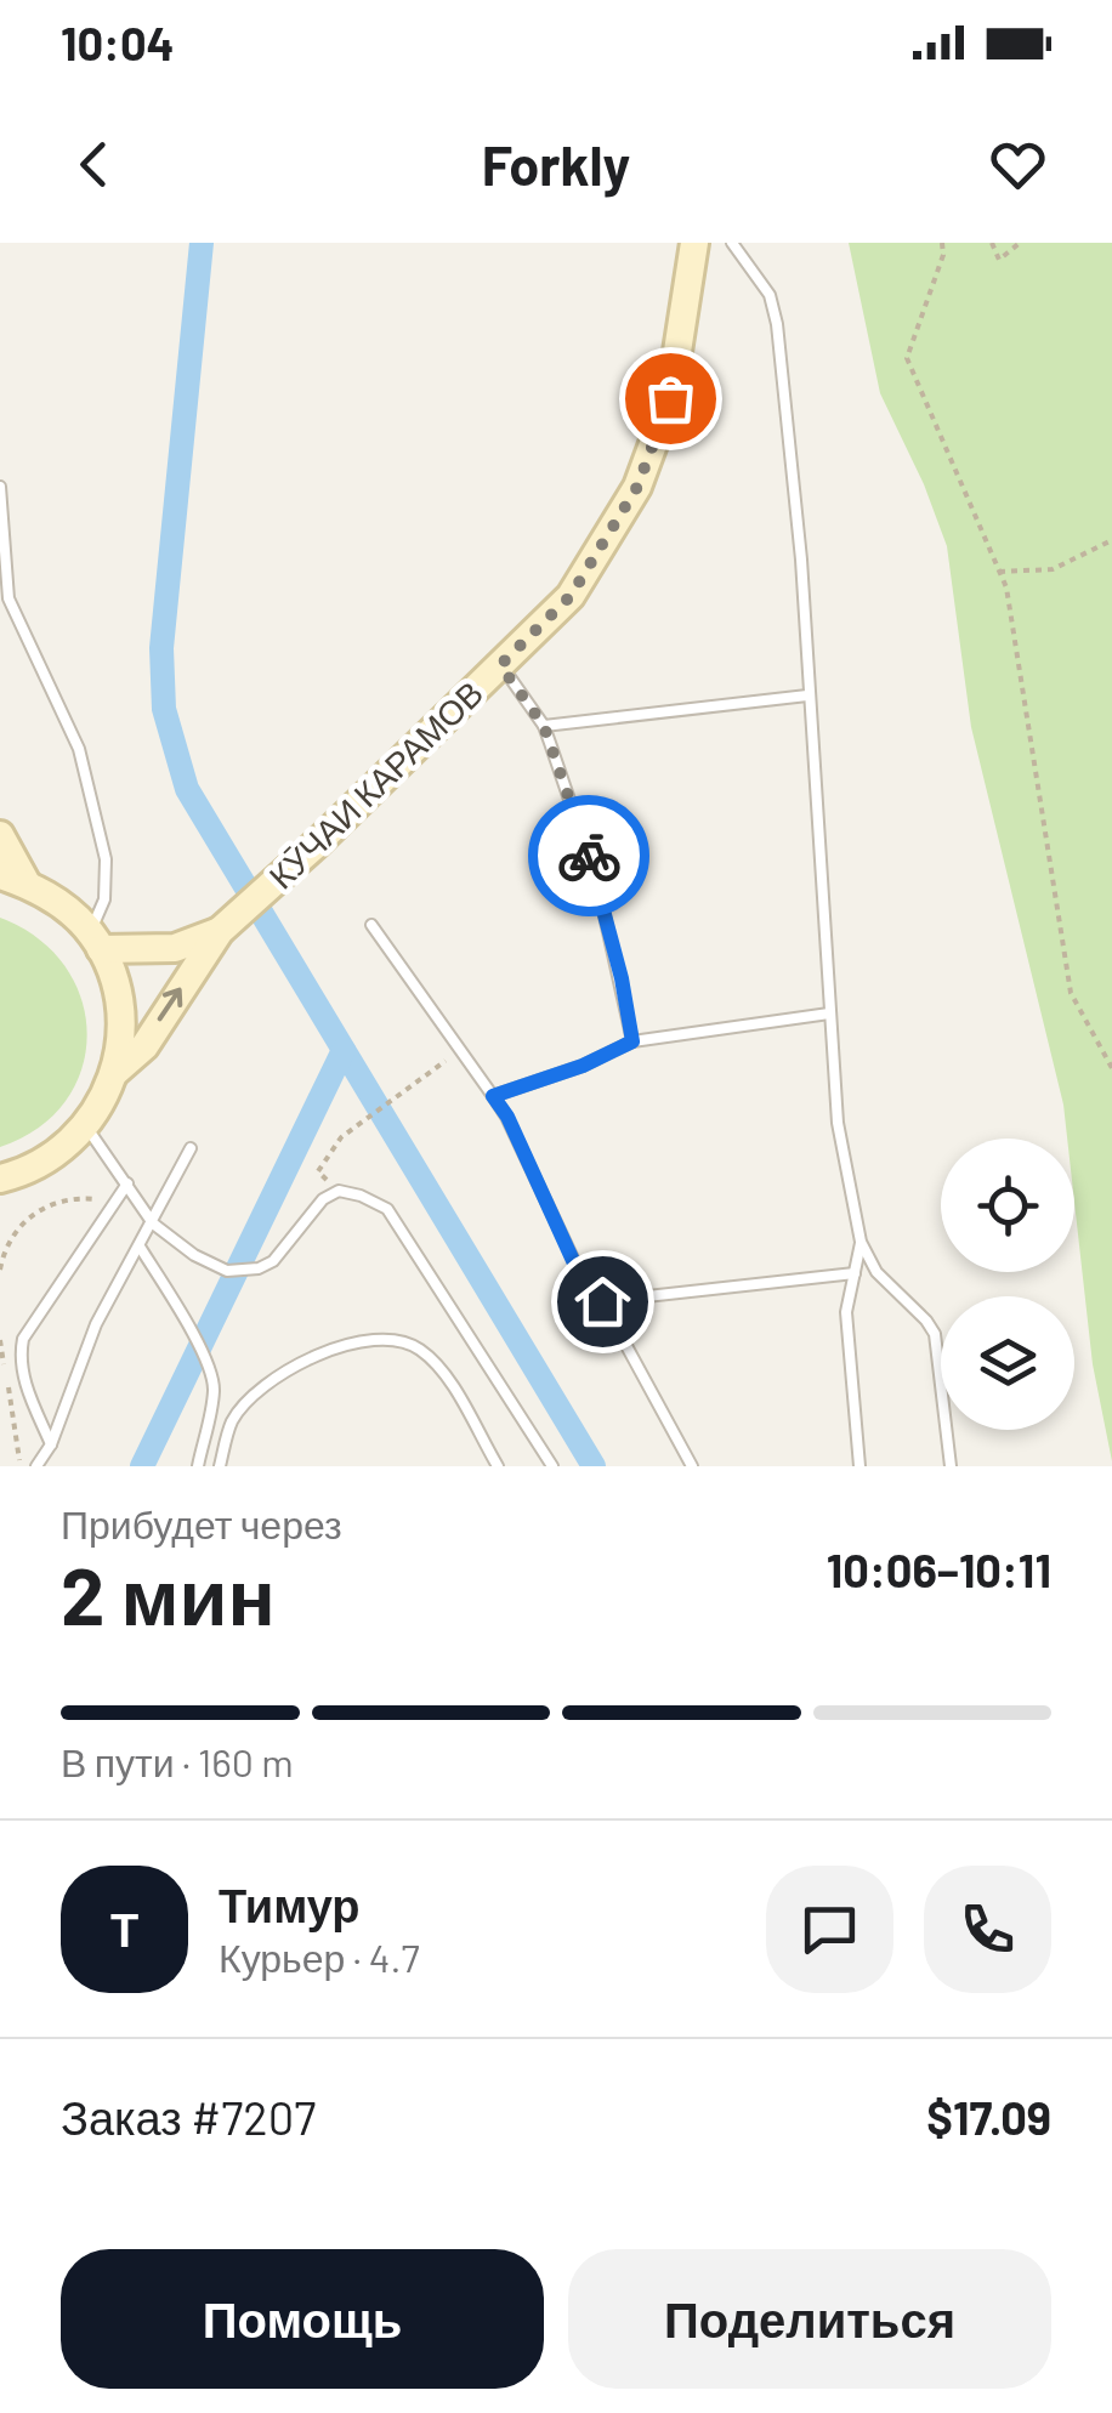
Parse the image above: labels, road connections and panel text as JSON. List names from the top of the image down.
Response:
{
  "streets": {
    "main road": ["КӮЧАИ КАРАМОВ"]
  },
  "page": {
    "status": "10:04",
    "header": "Forkly",
    "heading": ["2 мин", "Прибудет через", "10:06–10:11"],
    "panel": [
      "Тимур",
      "Курьер · 4.7",
      "Заказ #7207",
      "$17.09"
    ],
    "bar": "В пути · 160 m",
    "round": "Т",
    "buttons": ["Помощь", "Поделиться"]
  }
}
